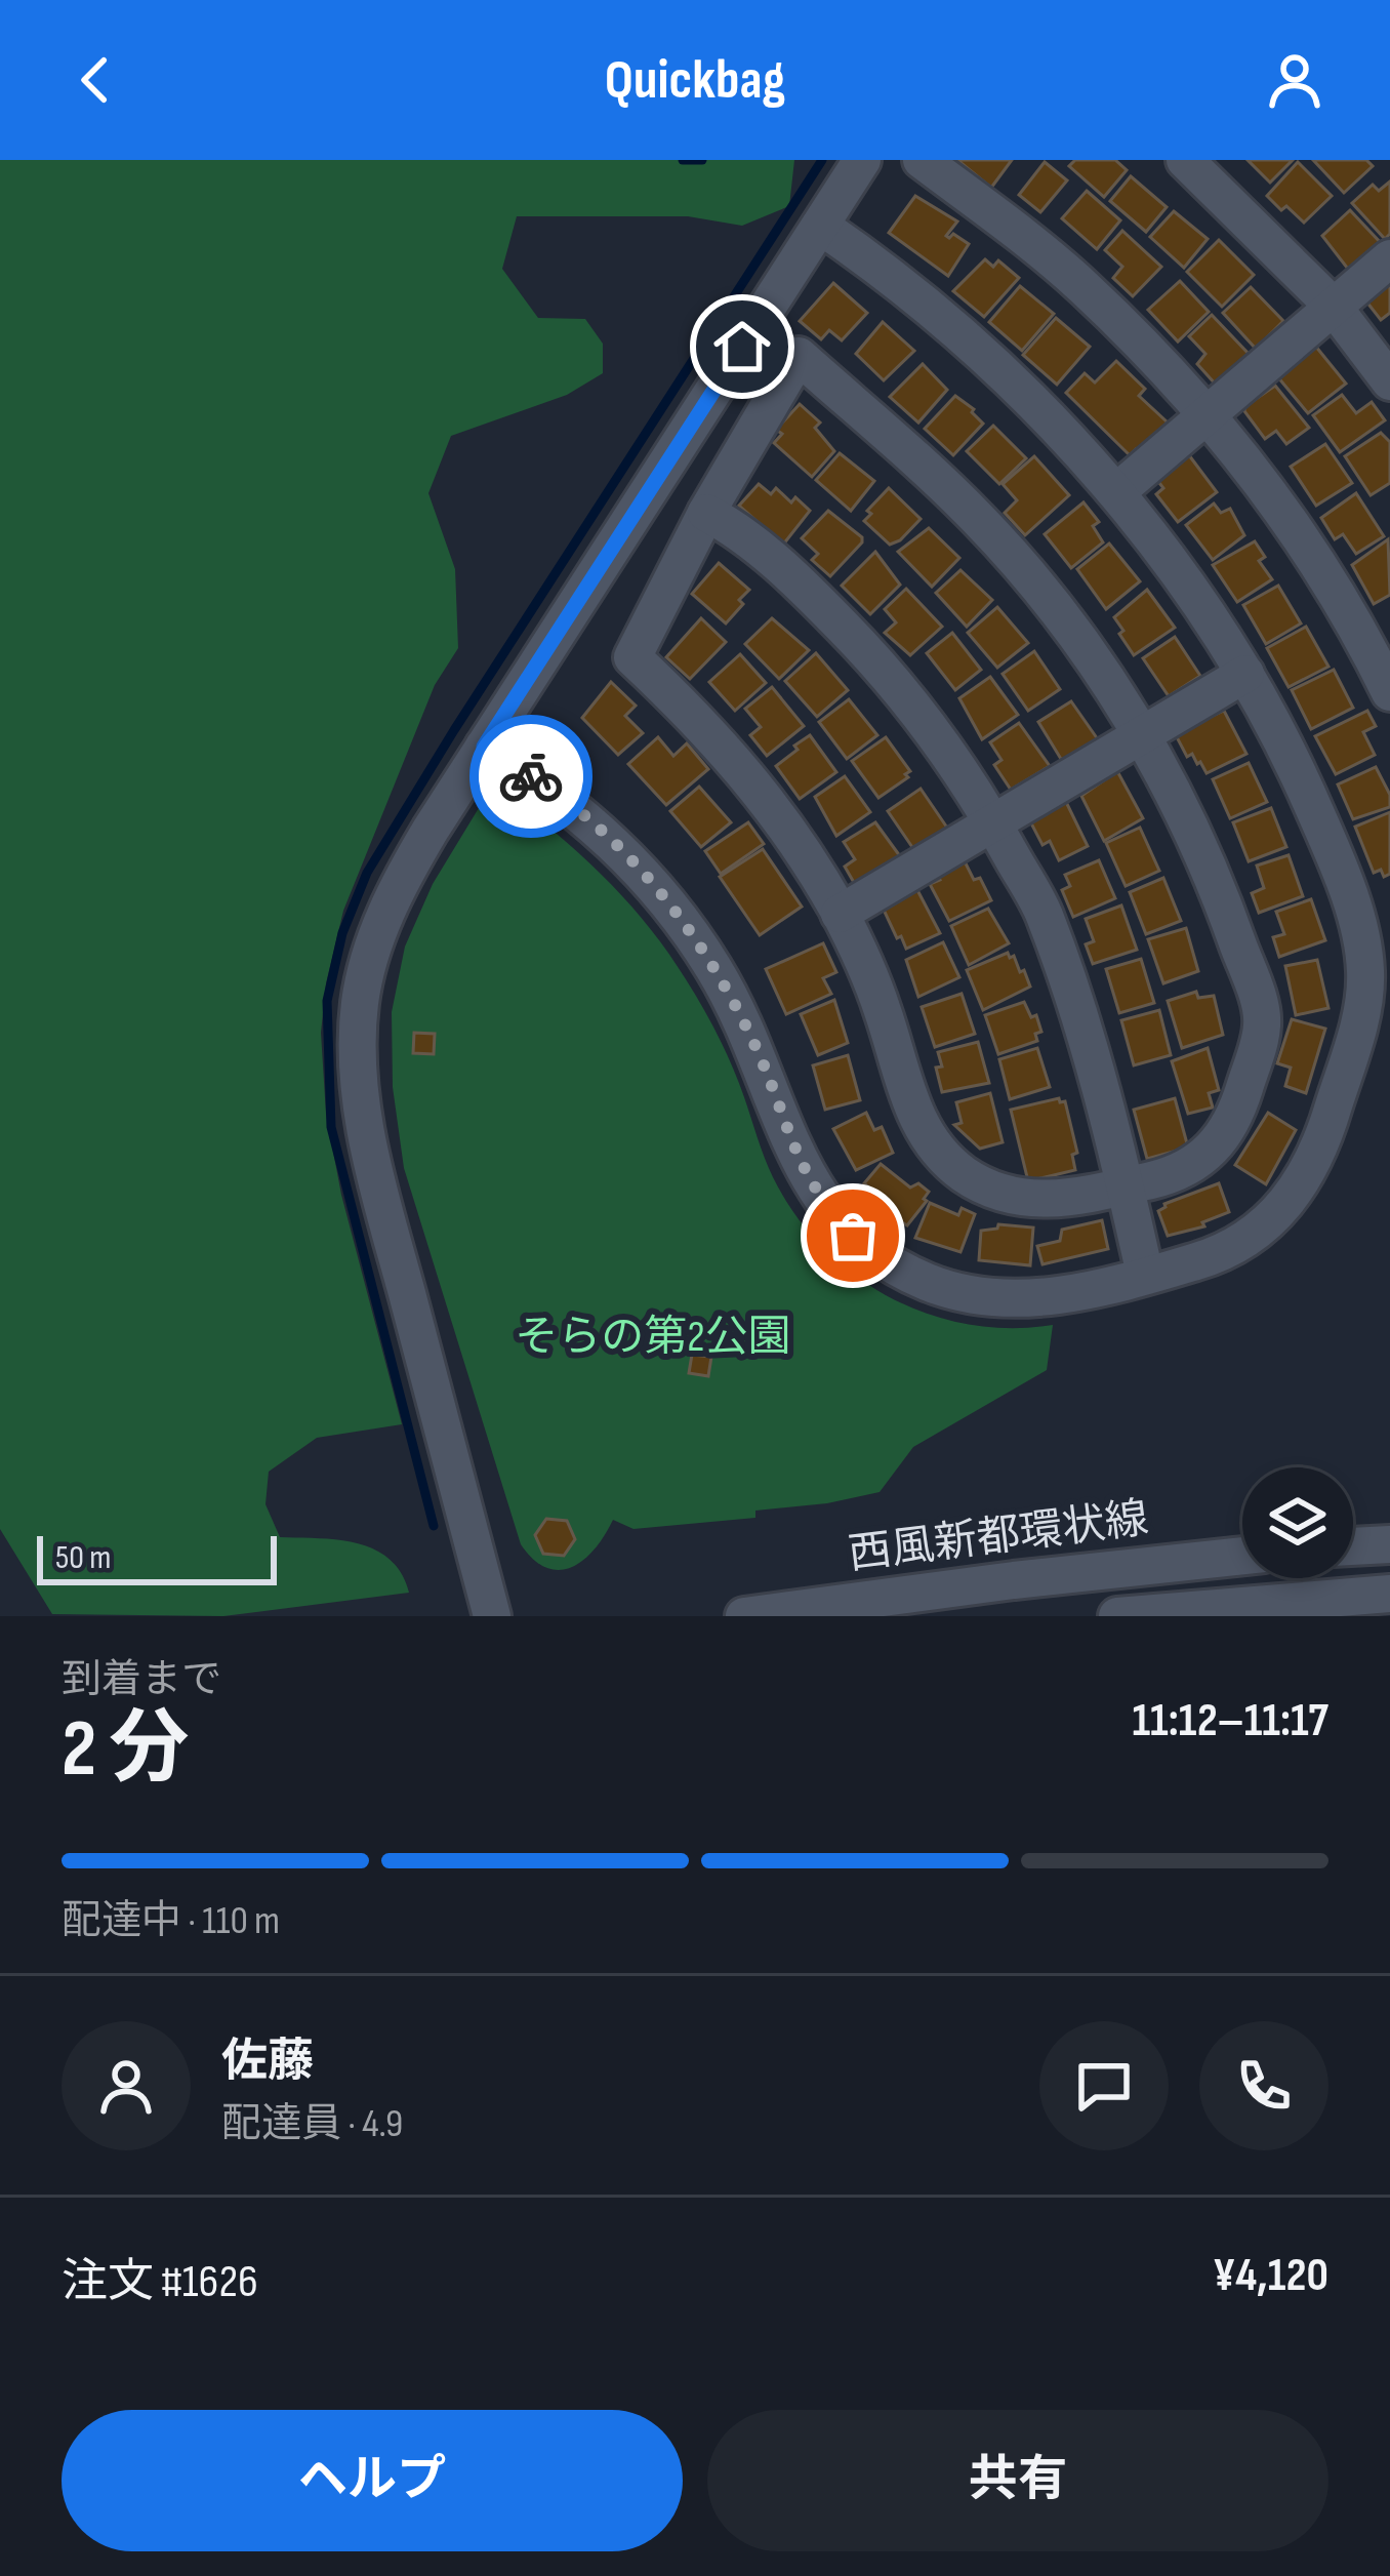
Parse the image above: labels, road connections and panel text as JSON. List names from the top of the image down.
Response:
{
  "streets": {
    "street": ["西風新都環状線"]
  },
  "parks": ["そらの第2公園"],
  "scale_bar": "50 m",
  "page": {
    "header": "Quickbag",
    "scale": "50 m",
    "heading": ["2 分", "到着まで", "11:12–11:17"],
    "panel": [
      "佐藤",
      "配達員 · 4.9",
      "注文 #1626",
      "¥4,120"
    ],
    "bar": "配達中 · 110 m",
    "buttons": ["ヘルプ", "共有"]
  }
}
